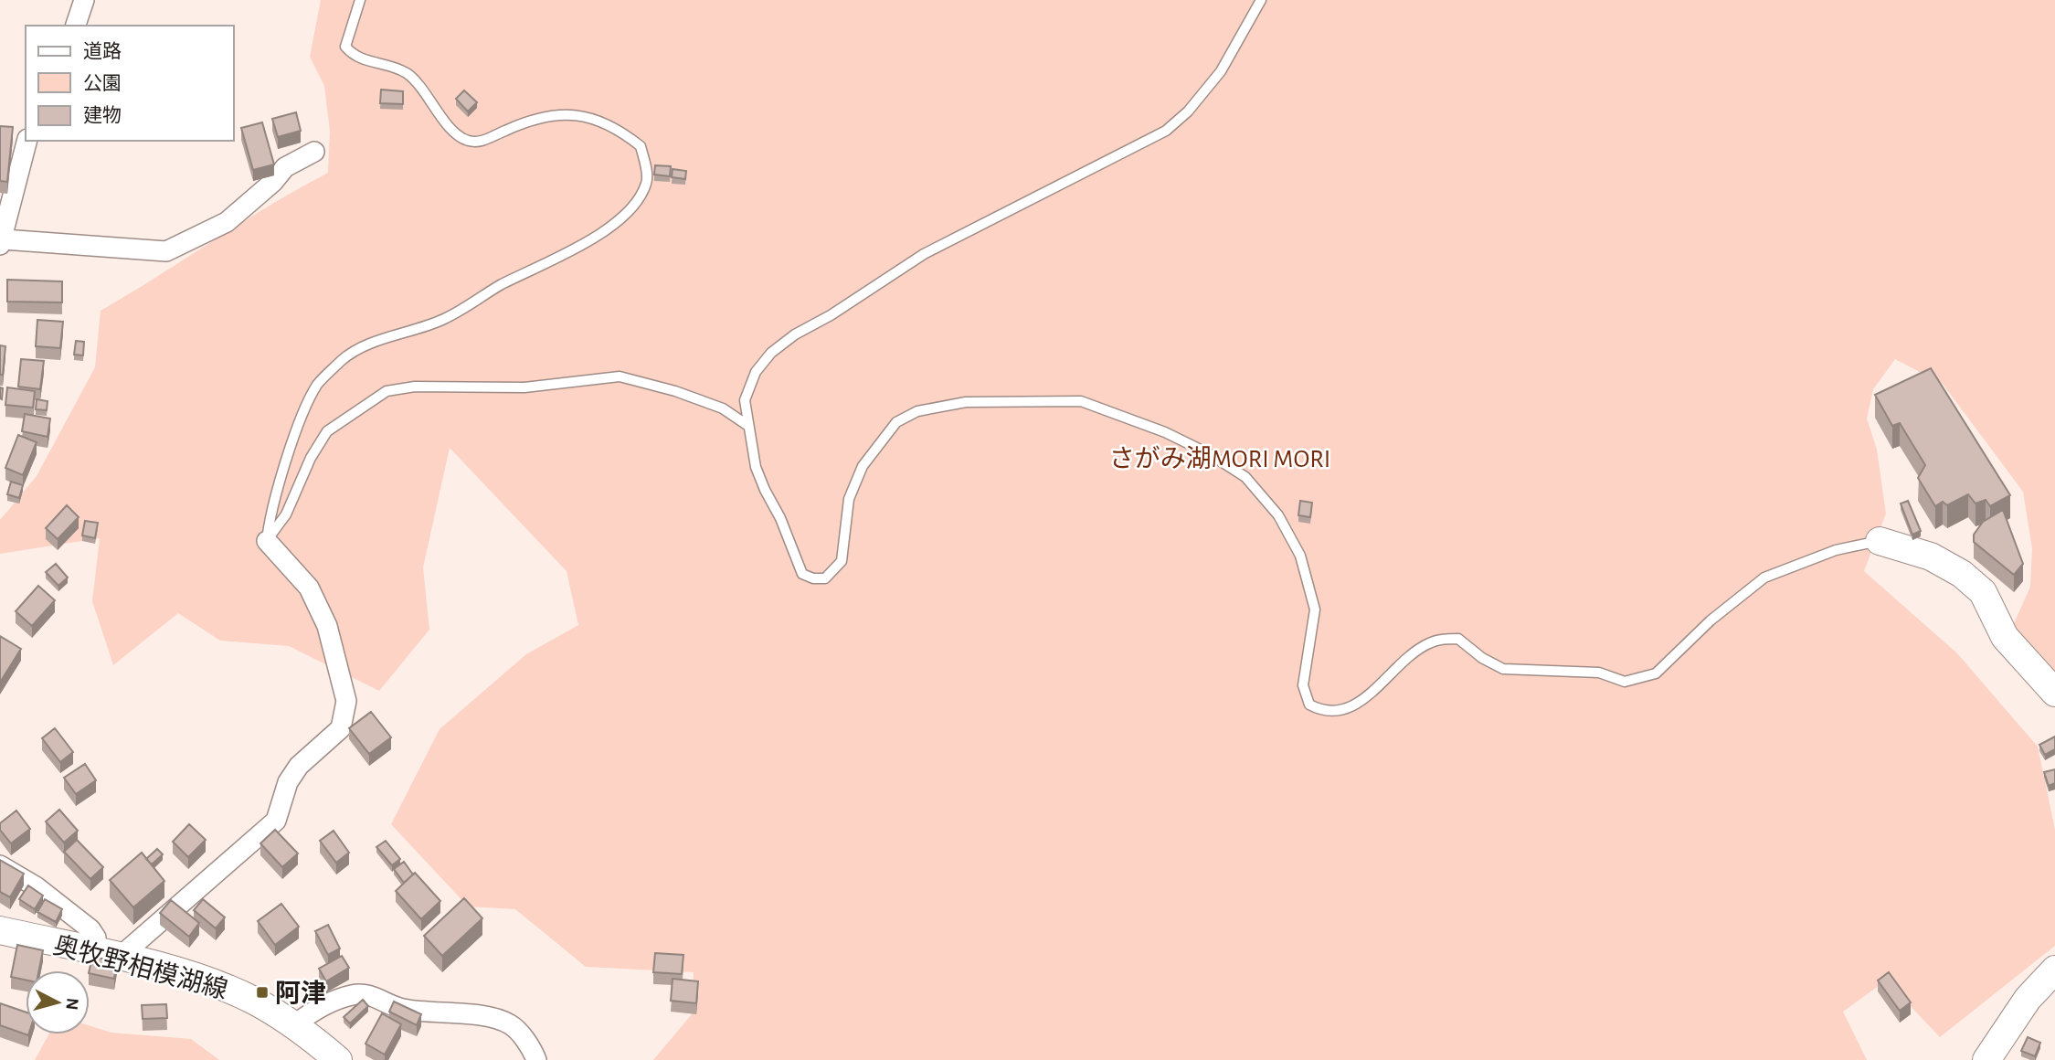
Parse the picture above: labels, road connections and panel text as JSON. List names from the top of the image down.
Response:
{
  "streets": {
    "main road": ["奥牧野相模湖線"]
  },
  "parks": ["さがみ湖MORI MORI"],
  "places": {
    "transit": ["阿津"]
  },
  "legend": ["道路", "公園", "建物"],
  "north": "right"
}
